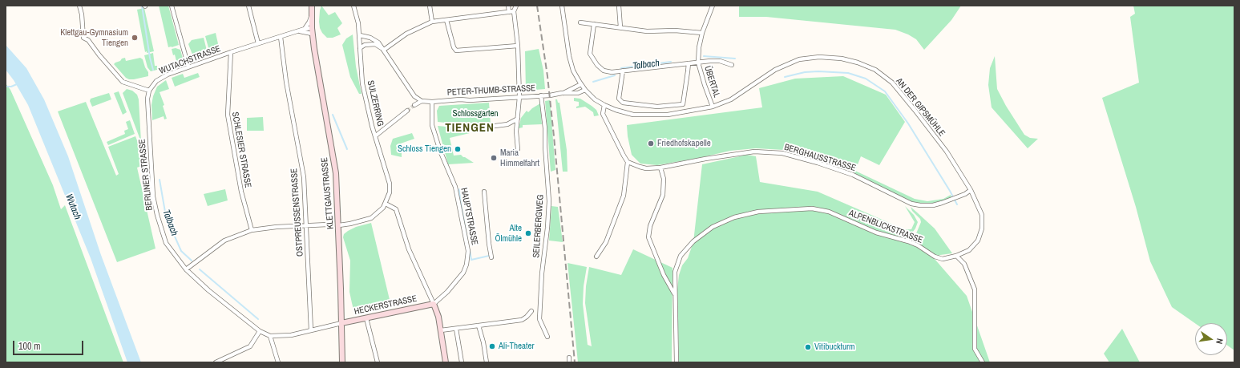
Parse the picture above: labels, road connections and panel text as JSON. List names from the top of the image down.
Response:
{
  "streets": {
    "main road": ["KLETTGAUSTRASSE", "HECKERSTRASSE"],
    "street": [
      "WUTACHSTRASSE",
      "ÜBERTAL",
      "PETER-THUMB-STRASSE",
      "SULZERRING",
      "AN DER GIPSMÜHLE",
      "SCHLESIER STRASSE",
      "BERGHAUSSTRASSE",
      "BERLINER STRASSE",
      "OSTPREUSSENSTRASSE",
      "HAUPTSTRASSE",
      "SEILERBERGWEG",
      "ALPENBLICKSTRASSE"
    ]
  },
  "crossings": [
    ["WUTACHSTRASSE", "SCHLESIER STRASSE"],
    ["WUTACHSTRASSE", "BERLINER STRASSE"],
    ["WUTACHSTRASSE", "KLETTGAUSTRASSE"],
    ["WUTACHSTRASSE", "OSTPREUSSENSTRASSE"],
    ["ÜBERTAL", "AN DER GIPSMÜHLE"],
    ["PETER-THUMB-STRASSE", "AN DER GIPSMÜHLE"],
    ["PETER-THUMB-STRASSE", "HAUPTSTRASSE"],
    ["PETER-THUMB-STRASSE", "SEILERBERGWEG"],
    ["AN DER GIPSMÜHLE", "BERGHAUSSTRASSE"],
    ["AN DER GIPSMÜHLE", "ALPENBLICKSTRASSE"],
    ["BERLINER STRASSE", "KLETTGAUSTRASSE"],
    ["BERLINER STRASSE", "OSTPREUSSENSTRASSE"],
    ["BERLINER STRASSE", "HECKERSTRASSE"],
    ["KLETTGAUSTRASSE", "HECKERSTRASSE"],
    ["HAUPTSTRASSE", "HECKERSTRASSE"]
  ],
  "districts": ["TIENGEN"],
  "water": ["Talbach", "Wutach"],
  "parks": ["Schlossgarten"],
  "places": [
    "Klettgau-Gymnasium Tiengen",
    "Friedhofskapelle",
    "Schloss Tiengen",
    "Maria Himmelfahrt",
    "Alte Ölmühle",
    "Ali-Theater",
    "Vitibuckturm"
  ],
  "scale_bar": "100 m",
  "north": "right"
}
